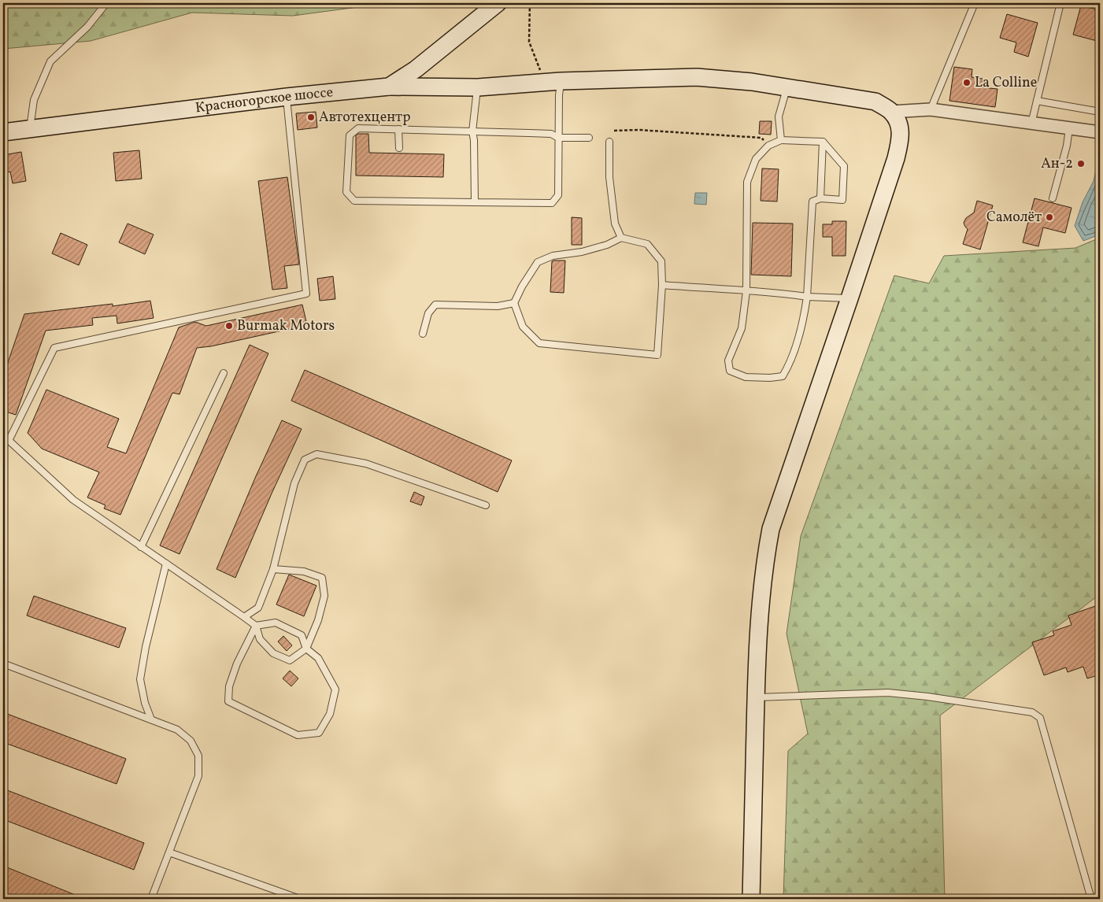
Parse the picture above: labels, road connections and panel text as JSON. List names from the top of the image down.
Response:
{
  "streets": {
    "street": ["Красногорское шоссе"]
  },
  "places": [
    "La Colline",
    "Автотехцентр",
    "Ан-2",
    "Самолёт",
    "Burmak Motors"
  ]
}
